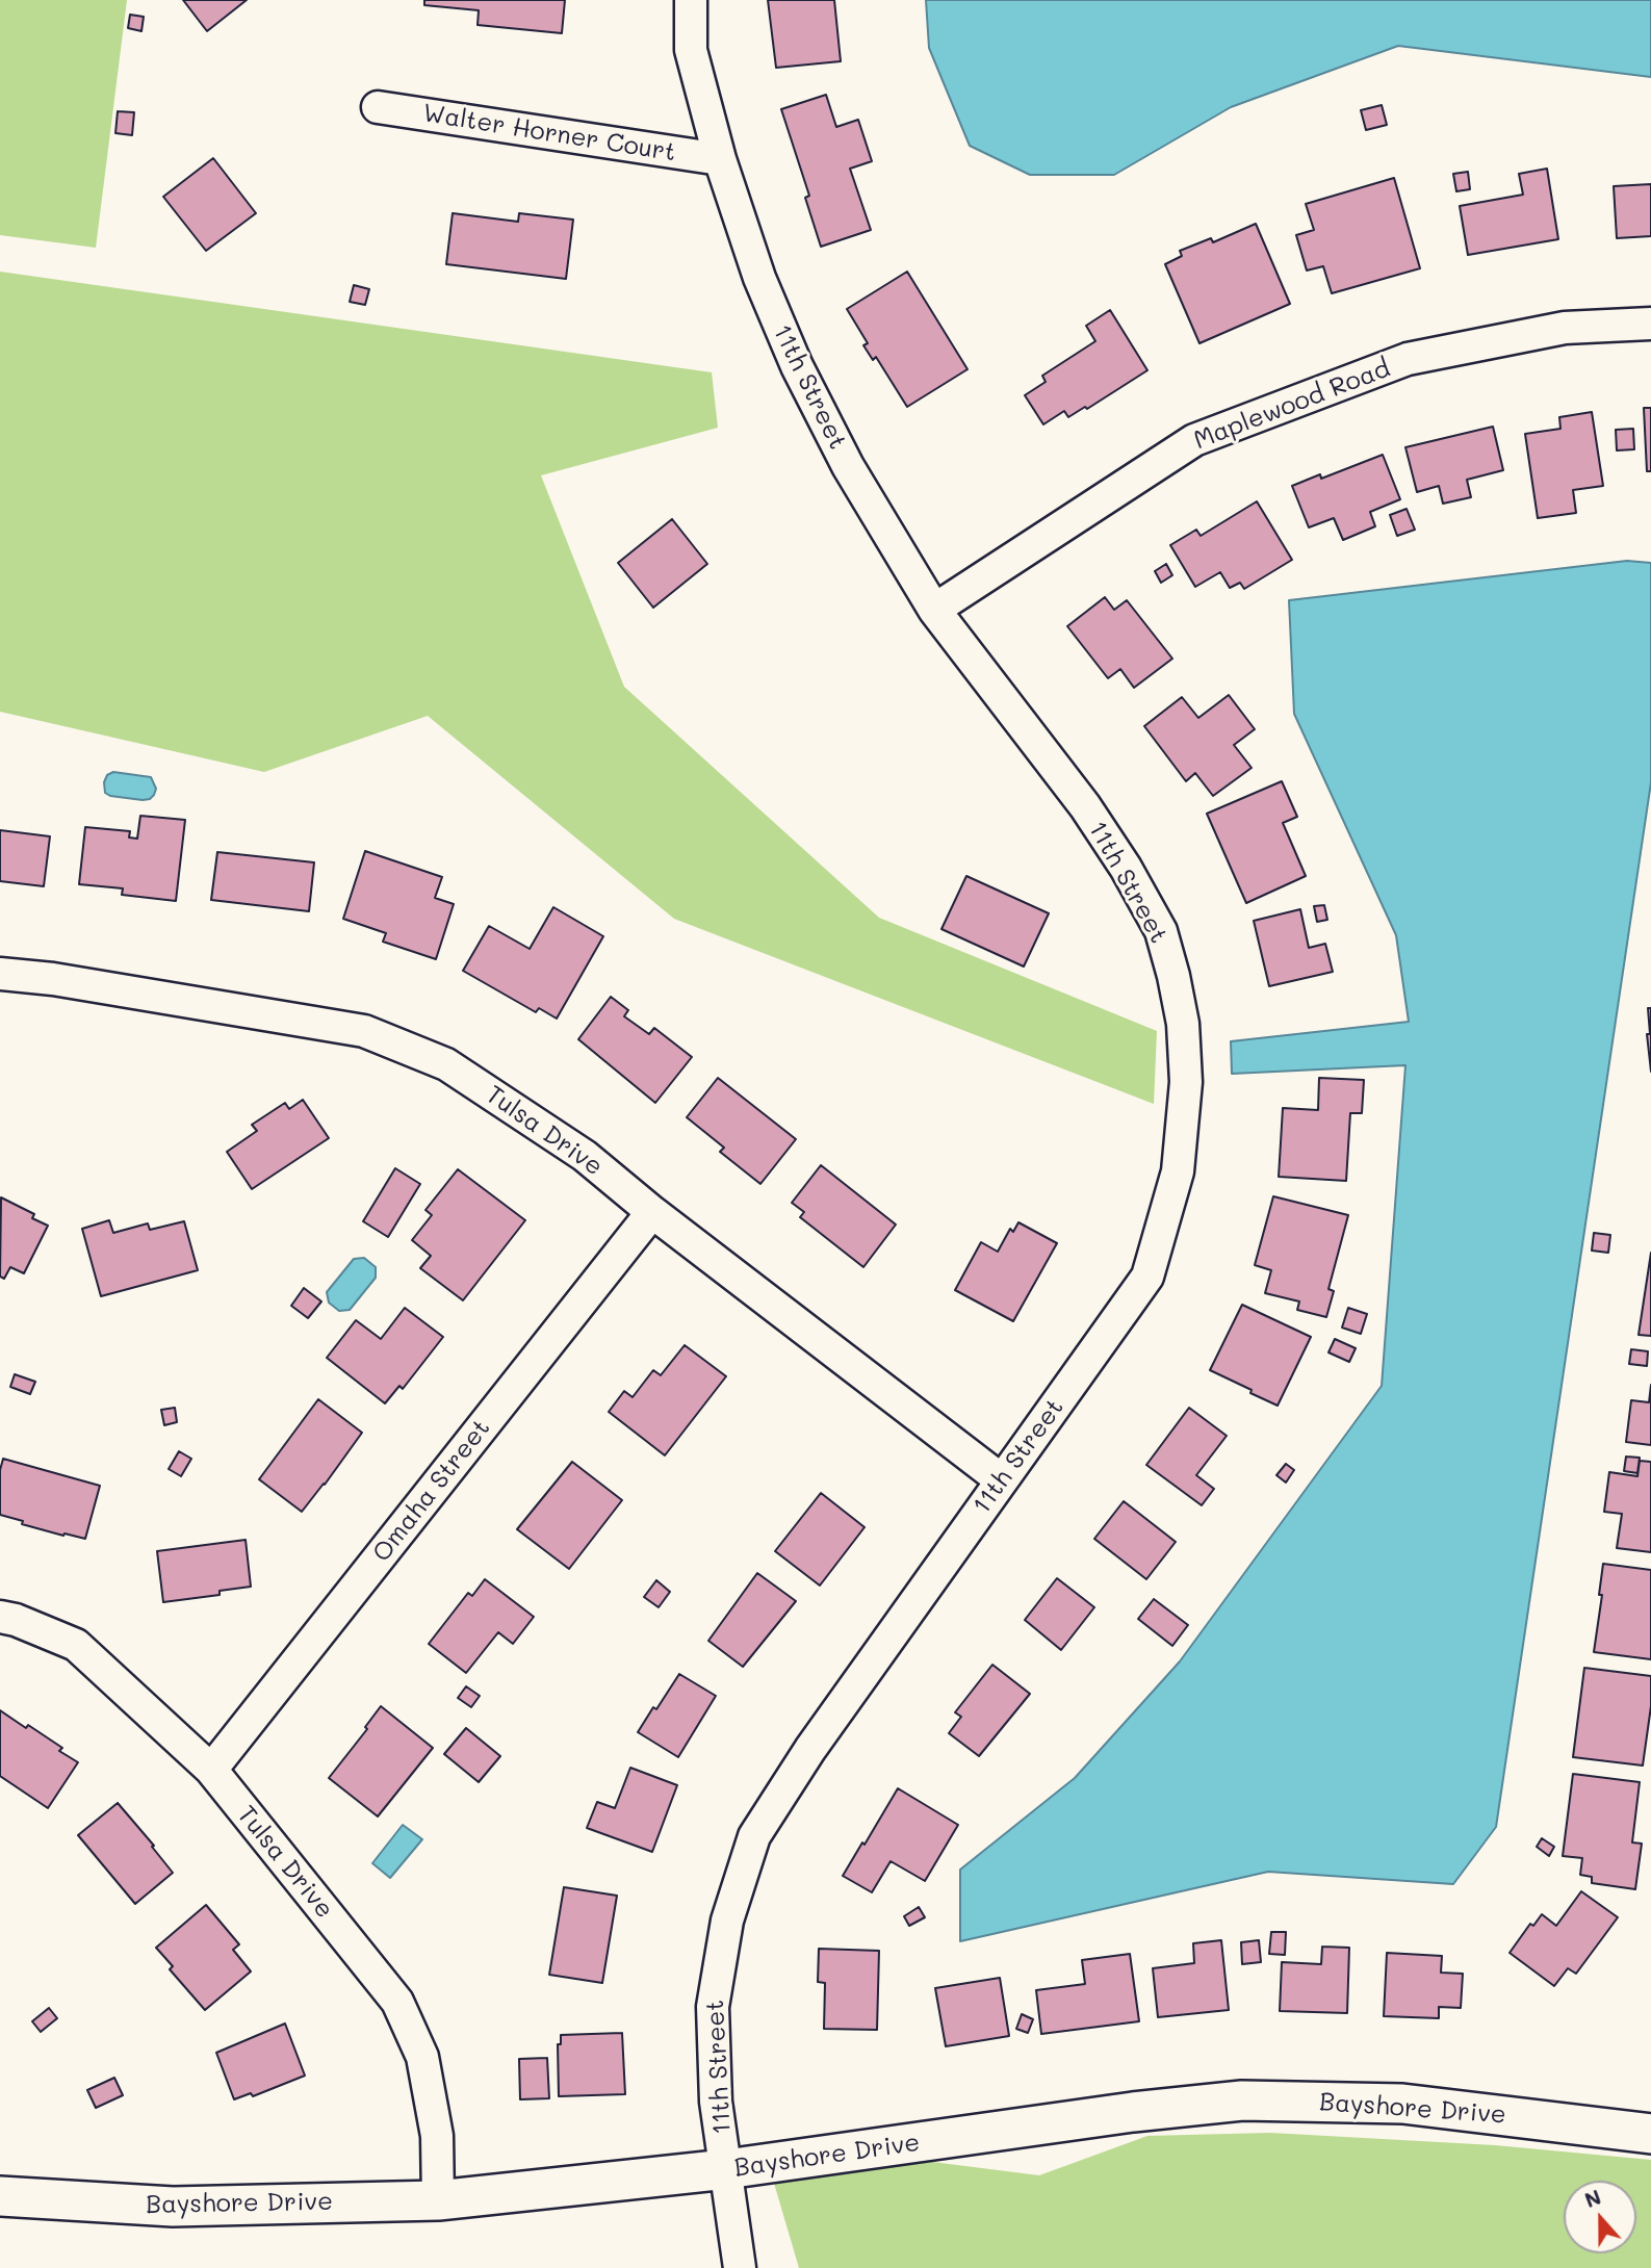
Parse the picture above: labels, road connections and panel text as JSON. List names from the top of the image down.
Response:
{
  "streets": {
    "street": [
      "Walter Horner Court",
      "11th Street",
      "Maplewood Road",
      "Tulsa Drive",
      "Omaha Street",
      "Bayshore Drive"
    ]
  },
  "crossings": [
    ["Walter Horner Court", "11th Street"],
    ["11th Street", "Maplewood Road"],
    ["11th Street", "Tulsa Drive"],
    ["11th Street", "Bayshore Drive"],
    ["Tulsa Drive", "Omaha Street"],
    ["Tulsa Drive", "Bayshore Drive"]
  ],
  "north": "top"
}
